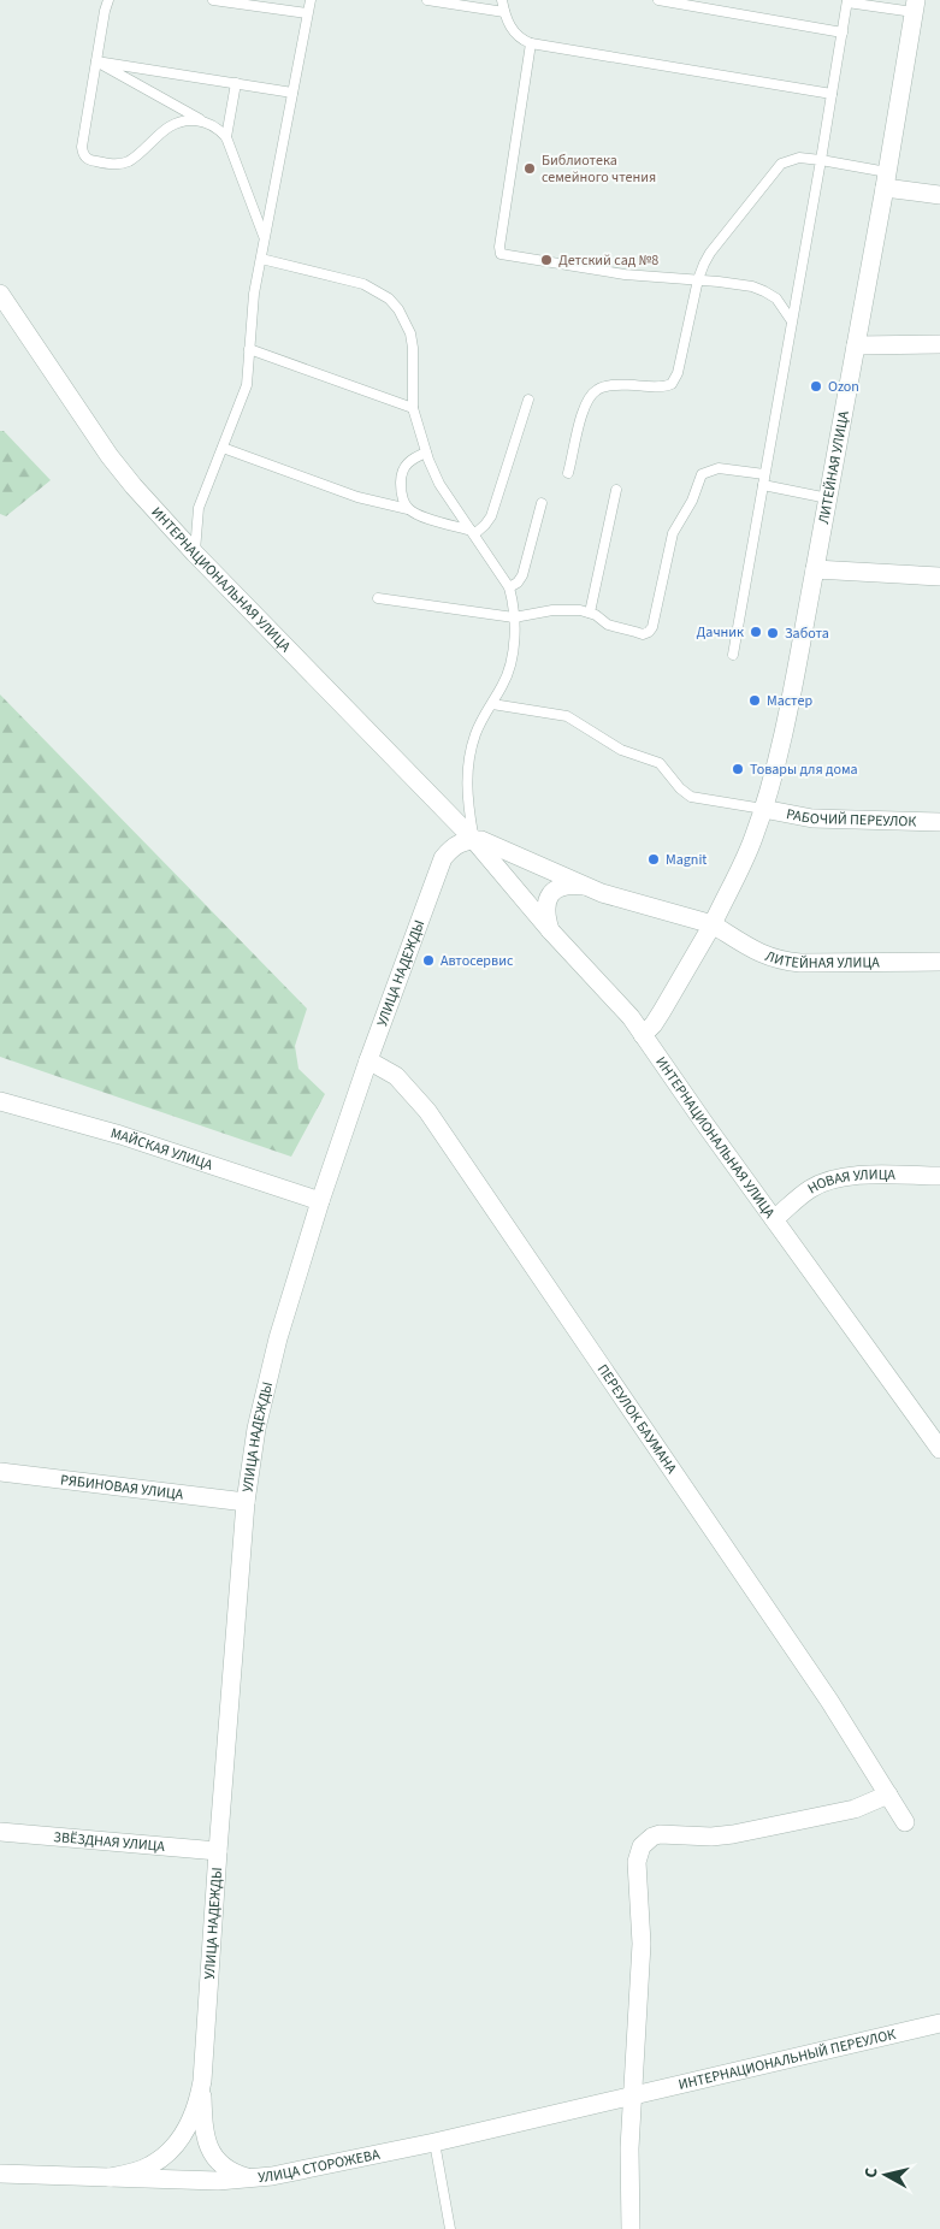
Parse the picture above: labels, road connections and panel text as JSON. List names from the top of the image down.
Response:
{
  "streets": {
    "street": [
      "ЛИТЕЙНАЯ УЛИЦА",
      "ИНТЕРНАЦИОНАЛЬНАЯ УЛИЦА",
      "РАБОЧИЙ ПЕРЕУЛОК",
      "УЛИЦА НАДЕЖДЫ",
      "МАЙСКАЯ УЛИЦА",
      "НОВАЯ УЛИЦА",
      "ПЕРЕУЛОК БАУМАНА",
      "РЯБИНОВАЯ УЛИЦА",
      "ЗВЁЗДНАЯ УЛИЦА",
      "ИНТЕРНАЦИОНАЛЬНЫЙ ПЕРЕУЛОК",
      "УЛИЦА СТОРОЖЕВА"
    ]
  },
  "crossings": [
    ["ЛИТЕЙНАЯ УЛИЦА", "ИНТЕРНАЦИОНАЛЬНАЯ УЛИЦА"],
    ["ЛИТЕЙНАЯ УЛИЦА", "РАБОЧИЙ ПЕРЕУЛОК"],
    ["ИНТЕРНАЦИОНАЛЬНАЯ УЛИЦА", "УЛИЦА НАДЕЖДЫ"],
    ["ИНТЕРНАЦИОНАЛЬНАЯ УЛИЦА", "НОВАЯ УЛИЦА"],
    ["УЛИЦА НАДЕЖДЫ", "МАЙСКАЯ УЛИЦА"],
    ["УЛИЦА НАДЕЖДЫ", "ПЕРЕУЛОК БАУМАНА"],
    ["УЛИЦА НАДЕЖДЫ", "РЯБИНОВАЯ УЛИЦА"],
    ["УЛИЦА НАДЕЖДЫ", "ЗВЁЗДНАЯ УЛИЦА"],
    ["УЛИЦА НАДЕЖДЫ", "УЛИЦА СТОРОЖЕВА"],
    ["ИНТЕРНАЦИОНАЛЬНЫЙ ПЕРЕУЛОК", "УЛИЦА СТОРОЖЕВА"]
  ],
  "places": [
    "Библиотека семейного чтения",
    "Детский сад №8",
    "Ozon",
    "Дачник",
    "Забота",
    "Мастер",
    "Товары для дома",
    "Magnit",
    "Автосервис"
  ],
  "north": "left"
}
